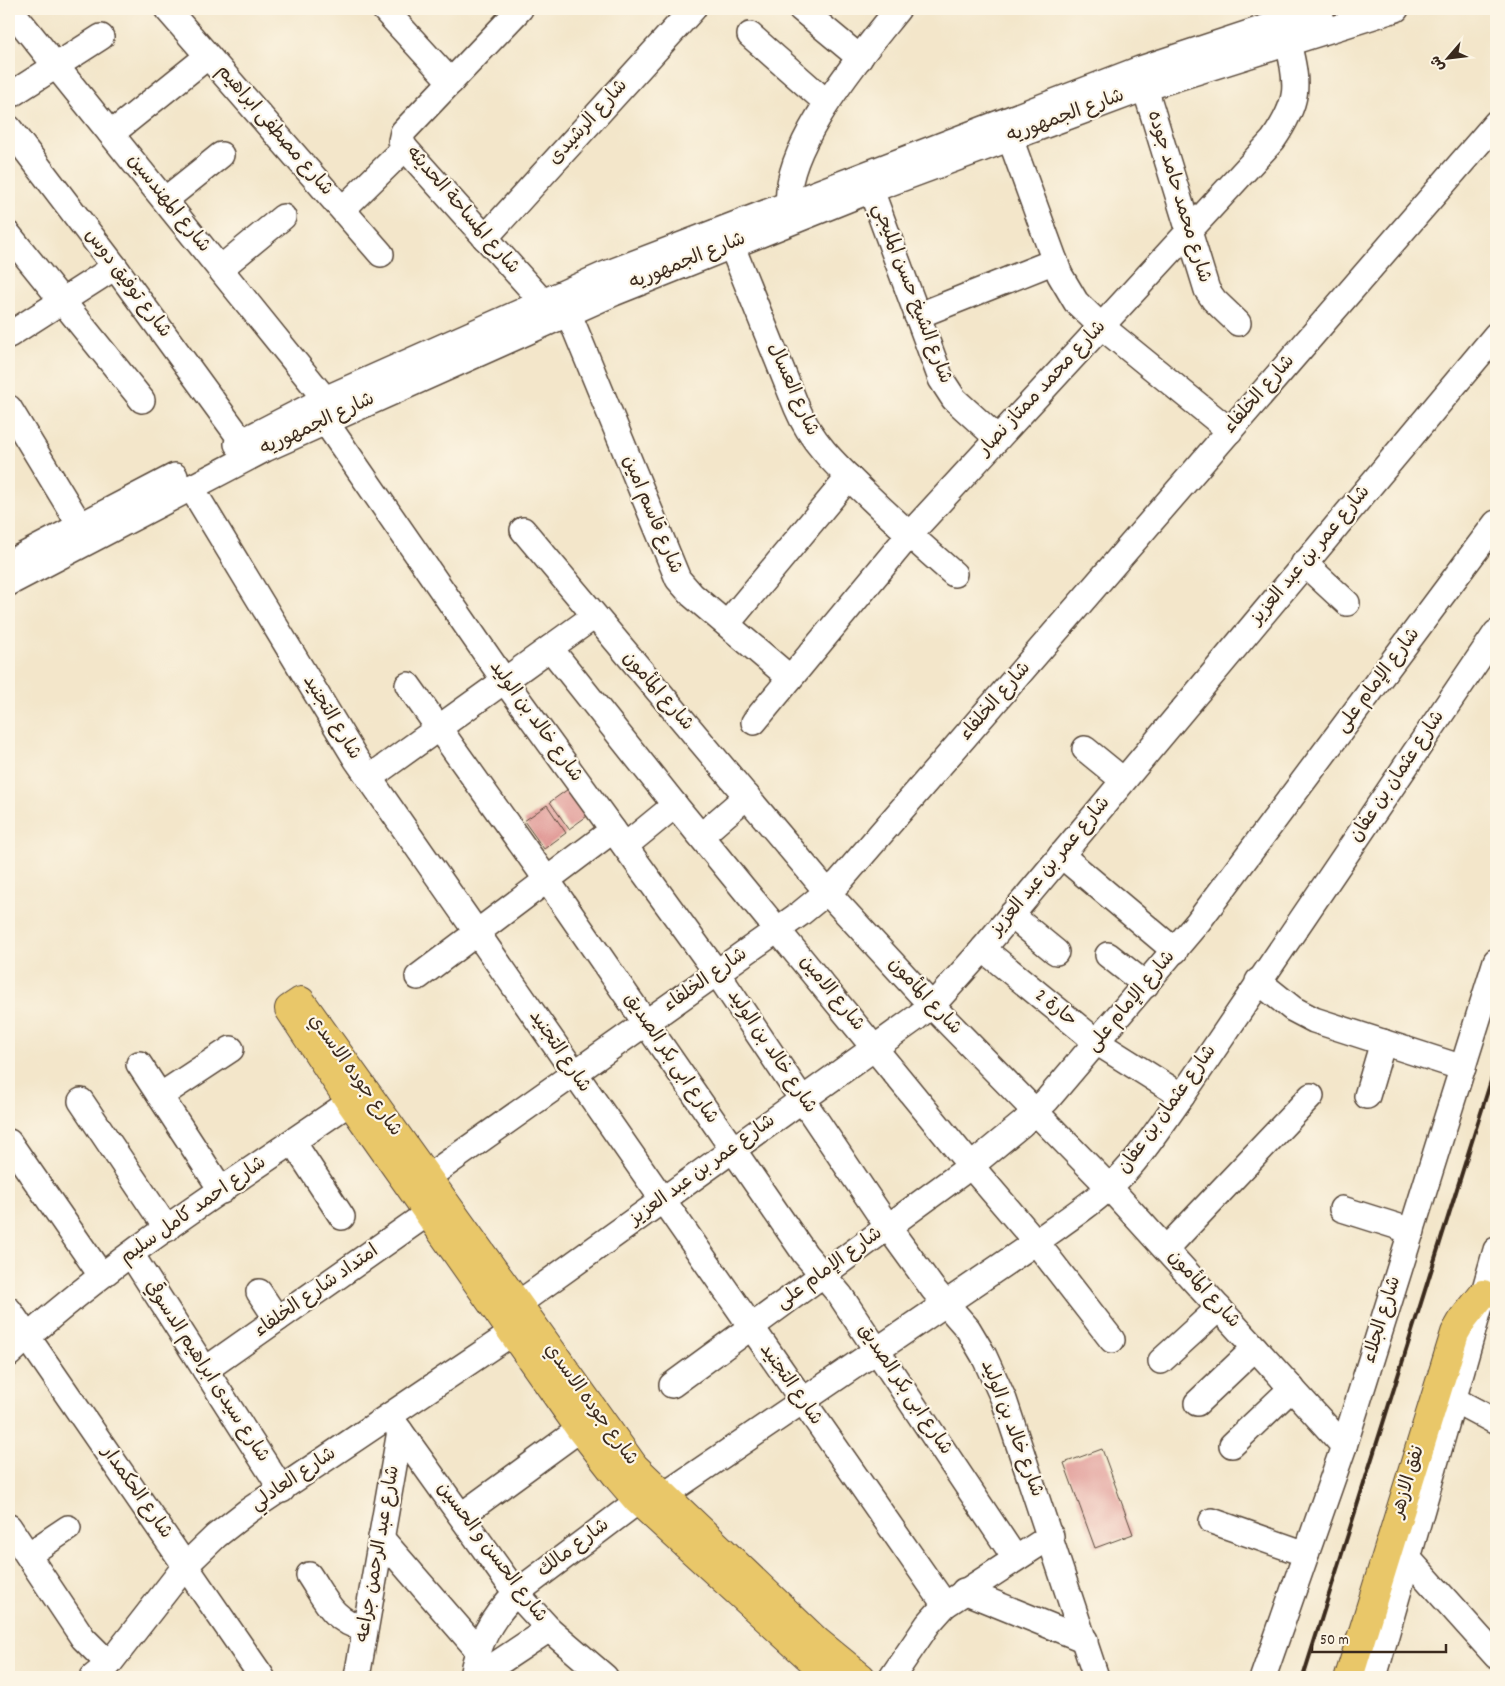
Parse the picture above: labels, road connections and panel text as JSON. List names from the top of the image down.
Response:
{
  "streets": {
    "main road": ["شارع جوده الاسدي", "نفق الازهر"],
    "street": [
      "شارع الجمهوريه",
      "شارع الرشيدى",
      "شارع مصطفى ابراهيم",
      "شارع محمد حامد جوده",
      "شارع المهندسين",
      "شارع المساحة الحديثه",
      "شارع توفيق دوس",
      "شارع الشيخ حسن المليجي",
      "شارع محمد ممتاز نصار",
      "شارع العسال",
      "شارع الخلفاء",
      "شارع قاسم امين",
      "شارع عمر بن عبد العزيز",
      "شارع الإمام على",
      "شارع المأمون",
      "شارع التجنيد",
      "شارع خالد بن الوليد",
      "شارع عثمان بن عفان",
      "شارع الامين",
      "حارة 2",
      "شارع ابى بكر الصديق",
      "شارع احمد كامل سليم",
      "امتداد شارع الخلفاء",
      "شارع الجلاء",
      "شارع سيدى ابراهيم الدسوقي",
      "شارع العادلي",
      "شارع الحكمدار",
      "شارع مالك",
      "شارع الحسن و الحسين",
      "شارع عبد الرحمن جراعه"
    ]
  },
  "crossings": [
    ["شارع الجمهوريه", "شارع محمد حامد جوده"],
    ["شارع الجمهوريه", "شارع المهندسين"],
    ["شارع الجمهوريه", "شارع المساحة الحديثه"],
    ["شارع الجمهوريه", "شارع توفيق دوس"],
    ["شارع الجمهوريه", "شارع الشيخ حسن المليجي"],
    ["شارع الجمهوريه", "شارع محمد ممتاز نصار"],
    ["شارع الجمهوريه", "شارع العسال"],
    ["شارع الجمهوريه", "شارع قاسم امين"],
    ["شارع الجمهوريه", "شارع التجنيد"],
    ["شارع الجمهوريه", "شارع خالد بن الوليد"],
    ["شارع الرشيدى", "شارع المساحة الحديثه"],
    ["شارع محمد حامد جوده", "شارع محمد ممتاز نصار"],
    ["شارع المهندسين", "شارع خالد بن الوليد"],
    ["شارع الشيخ حسن المليجي", "شارع محمد ممتاز نصار"],
    ["شارع محمد ممتاز نصار", "شارع العسال"],
    ["شارع محمد ممتاز نصار", "شارع قاسم امين"],
    ["شارع الخلفاء", "شارع المأمون"],
    ["شارع الخلفاء", "شارع التجنيد"],
    ["شارع الخلفاء", "شارع خالد بن الوليد"],
    ["شارع الخلفاء", "شارع الامين"],
    ["شارع الخلفاء", "شارع ابى بكر الصديق"],
    ["شارع الخلفاء", "شارع جوده الاسدي"],
    ["شارع عمر بن عبد العزيز", "شارع المأمون"],
    ["شارع عمر بن عبد العزيز", "شارع التجنيد"],
    ["شارع عمر بن عبد العزيز", "شارع خالد بن الوليد"],
    ["شارع عمر بن عبد العزيز", "شارع الامين"],
    ["شارع عمر بن عبد العزيز", "حارة 2"],
    ["شارع عمر بن عبد العزيز", "شارع ابى بكر الصديق"],
    ["شارع عمر بن عبد العزيز", "شارع جوده الاسدي"],
    ["شارع الإمام على", "شارع المأمون"],
    ["شارع الإمام على", "شارع التجنيد"],
    ["شارع الإمام على", "شارع خالد بن الوليد"],
    ["شارع الإمام على", "شارع الامين"],
    ["شارع الإمام على", "حارة 2"],
    ["شارع الإمام على", "شارع ابى بكر الصديق"],
    ["شارع المأمون", "شارع عثمان بن عفان"],
    ["شارع المأمون", "شارع الجلاء"],
    ["شارع التجنيد", "شارع عثمان بن عفان"],
    ["شارع خالد بن الوليد", "شارع عثمان بن عفان"],
    ["شارع عثمان بن عفان", "شارع الامين"],
    ["شارع عثمان بن عفان", "حارة 2"],
    ["شارع عثمان بن عفان", "شارع ابى بكر الصديق"],
    ["شارع عثمان بن عفان", "شارع جوده الاسدي"],
    ["شارع عثمان بن عفان", "شارع مالك"],
    ["شارع جوده الاسدي", "شارع احمد كامل سليم"],
    ["شارع جوده الاسدي", "امتداد شارع الخلفاء"],
    ["شارع جوده الاسدي", "شارع العادلي"],
    ["شارع جوده الاسدي", "شارع مالك"],
    ["شارع احمد كامل سليم", "شارع سيدى ابراهيم الدسوقي"],
    ["شارع احمد كامل سليم", "شارع الحكمدار"],
    ["امتداد شارع الخلفاء", "شارع سيدى ابراهيم الدسوقي"],
    ["شارع سيدى ابراهيم الدسوقي", "شارع العادلي"],
    ["شارع العادلي", "شارع الحكمدار"],
    ["شارع العادلي", "شارع الحسن و الحسين"],
    ["شارع العادلي", "شارع عبد الرحمن جراعه"],
    ["شارع مالك", "شارع الحسن و الحسين"],
    ["شارع الحسن و الحسين", "شارع عبد الرحمن جراعه"]
  ],
  "scale_bar": "50 m",
  "north": "bottom left"
}
